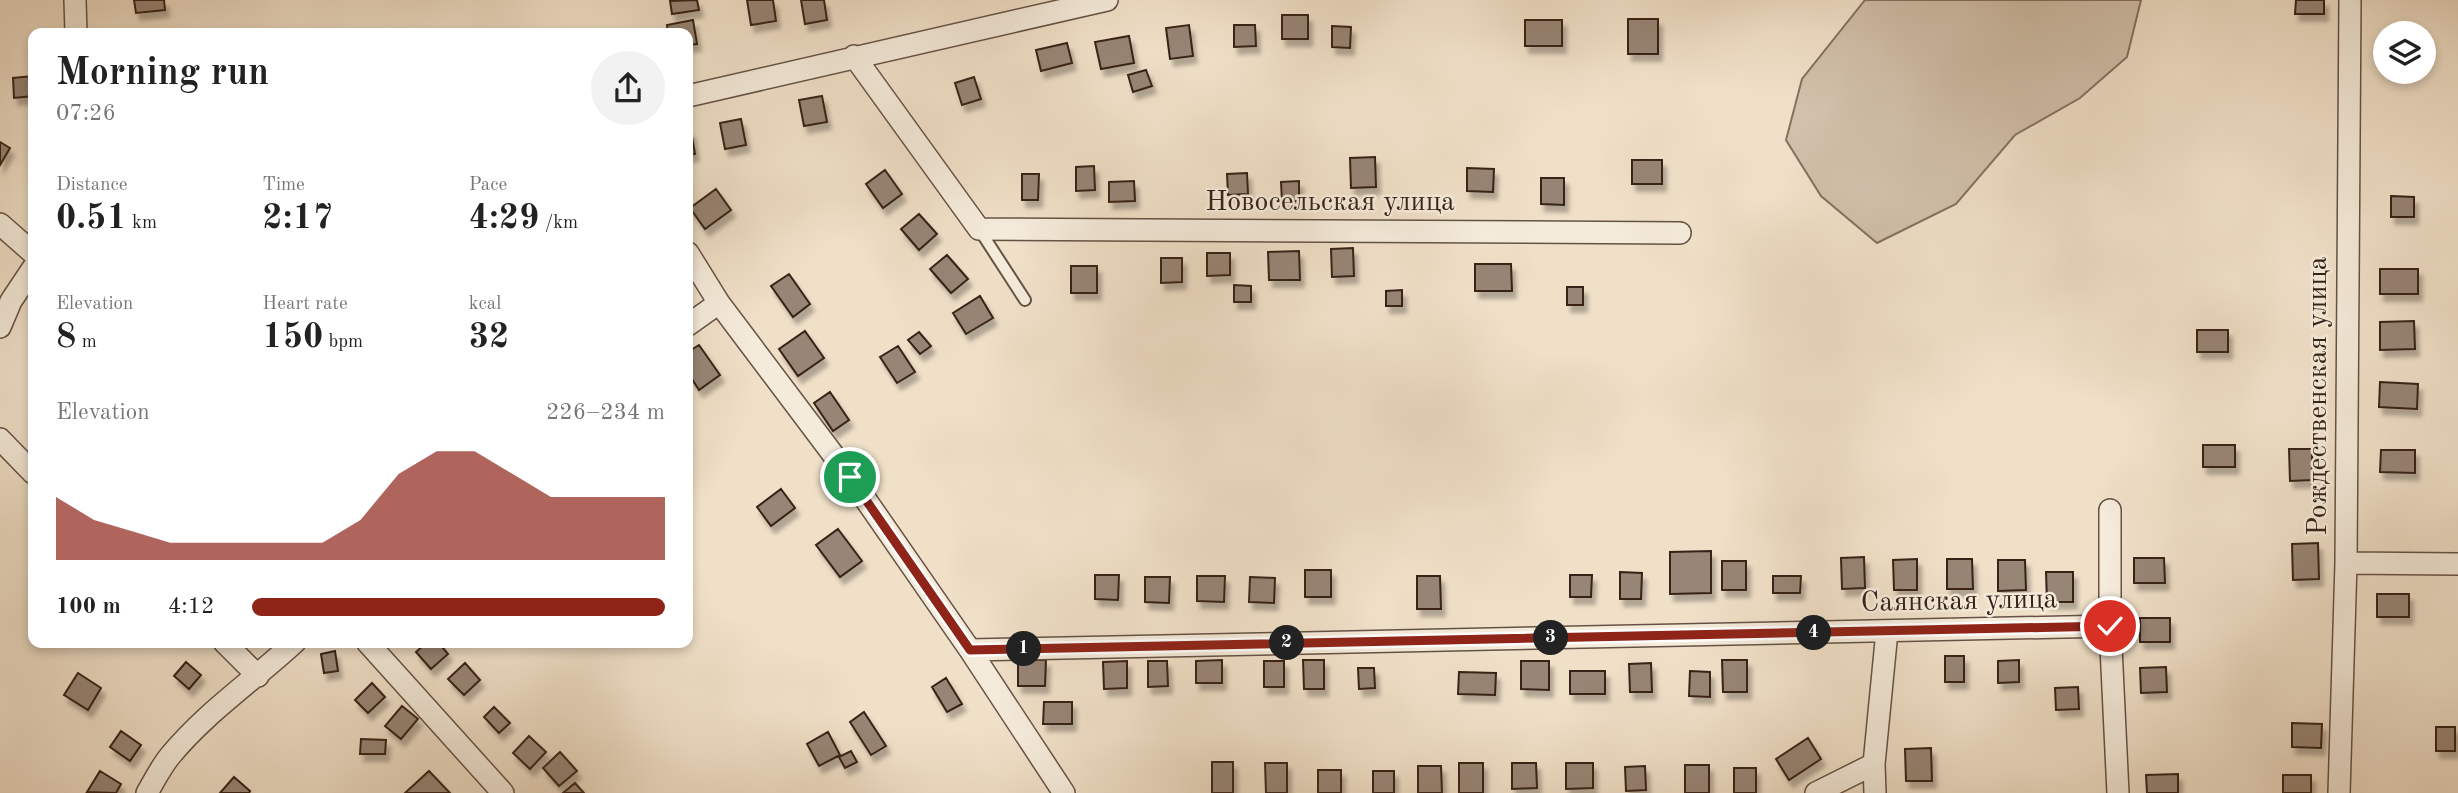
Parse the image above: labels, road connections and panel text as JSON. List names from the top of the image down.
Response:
{
  "streets": {
    "street": ["Новосельская улица", "Рождественская улица", "Саянская улица"]
  },
  "page": {
    "heading": ["Morning run", "07:26"],
    "stats": [
      ["Distance", "0.51 km"],
      ["Time", "2:17"],
      ["Pace", "4:29 /km"],
      ["Elevation", "8 m"],
      ["Heart rate", "150 bpm"],
      ["kcal", "32"]
    ],
    "chart": ["Elevation", "226–234 m"],
    "list": [
      {
        "name": "100 m",
        "note": "4:12"
      }
    ],
    "pins": [
      "4",
      "3",
      "2",
      "1"
    ]
  }
}
